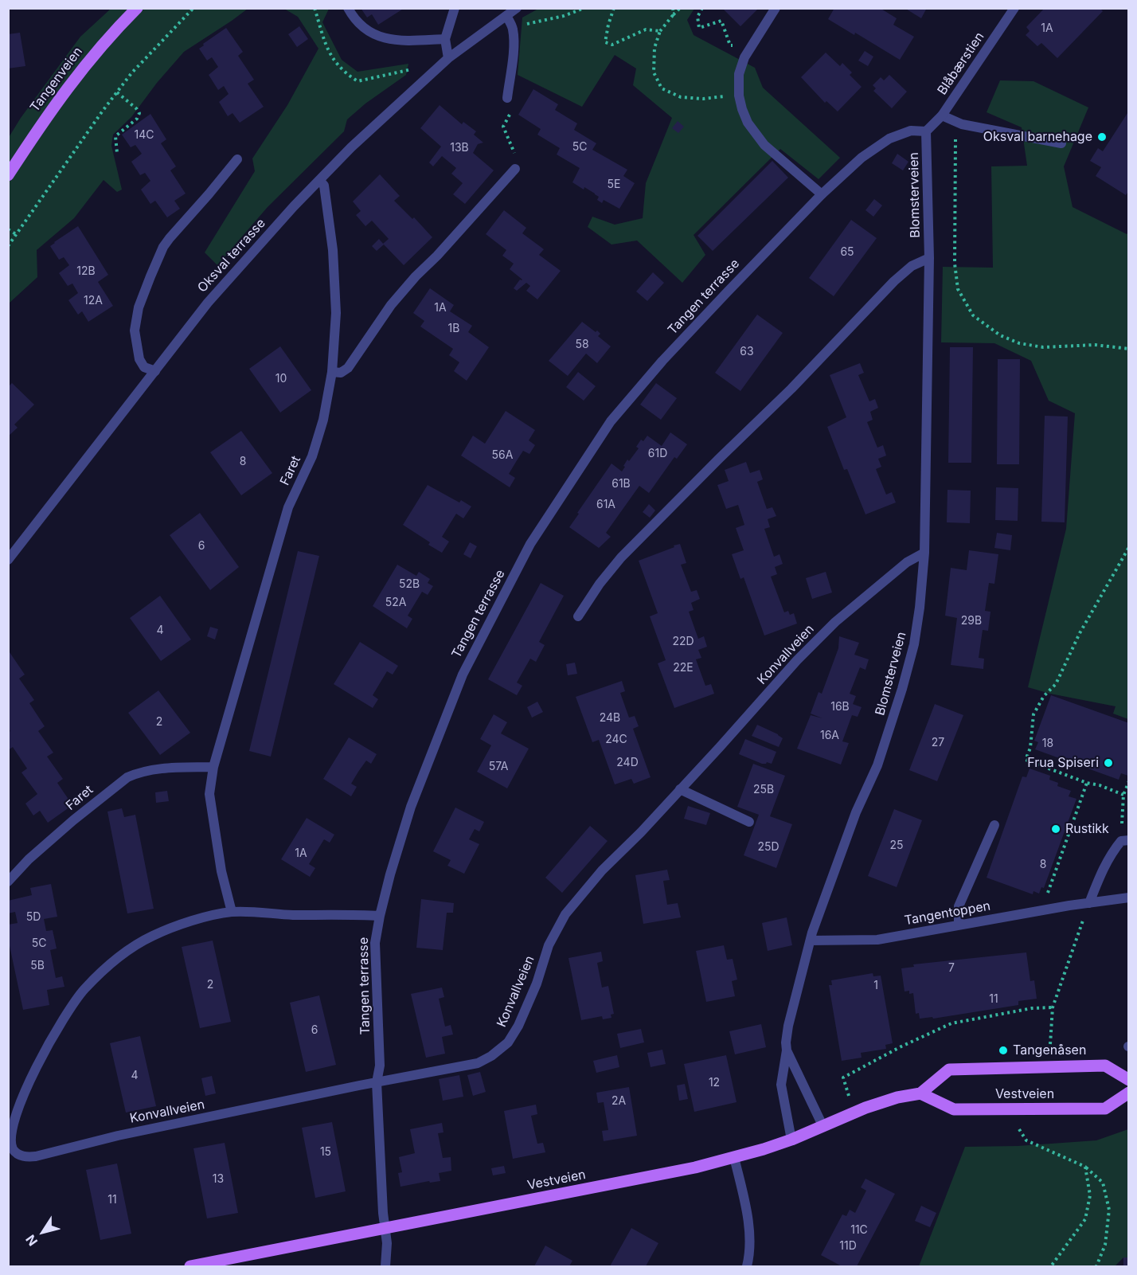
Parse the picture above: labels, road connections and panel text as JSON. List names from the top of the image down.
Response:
{
  "streets": {
    "main road": ["Tangenveien", "Vestveien"],
    "street": [
      "Blåbærstien",
      "Blomsterveien",
      "Oksval terrasse",
      "Tangen terrasse",
      "Faret",
      "Konvallveien",
      "Tangentoppen"
    ]
  },
  "crossings": [
    ["Blåbærstien", "Blomsterveien"],
    ["Blåbærstien", "Tangen terrasse"],
    ["Blomsterveien", "Tangen terrasse"],
    ["Blomsterveien", "Konvallveien"],
    ["Blomsterveien", "Tangentoppen"],
    ["Blomsterveien", "Vestveien"],
    ["Oksval terrasse", "Faret"],
    ["Tangen terrasse", "Konvallveien"],
    ["Tangen terrasse", "Vestveien"],
    ["Faret", "Konvallveien"]
  ],
  "places": [
    "Oksval barnehage",
    "Frua Spiseri",
    "Rustikk",
    "Tangenåsen"
  ],
  "house_numbers": [
    "1A",
    "14C",
    "5C",
    "13B",
    "5E",
    "65",
    "12B",
    "12A",
    "1A",
    "1B",
    "58",
    "63",
    "10",
    "61D",
    "56A",
    "8",
    "61B",
    "61A",
    "6",
    "52B",
    "52A",
    "29B",
    "4",
    "22D",
    "22E",
    "16B",
    "24B",
    "2",
    "16A",
    "24C",
    "27",
    "18",
    "24D",
    "57A",
    "25B",
    "25",
    "25D",
    "1A",
    "8",
    "5D",
    "5C",
    "5B",
    "7",
    "2",
    "1",
    "11",
    "6",
    "4",
    "12",
    "2A",
    "15",
    "13",
    "11",
    "11C",
    "11D"
  ],
  "north": "bottom left"
}
